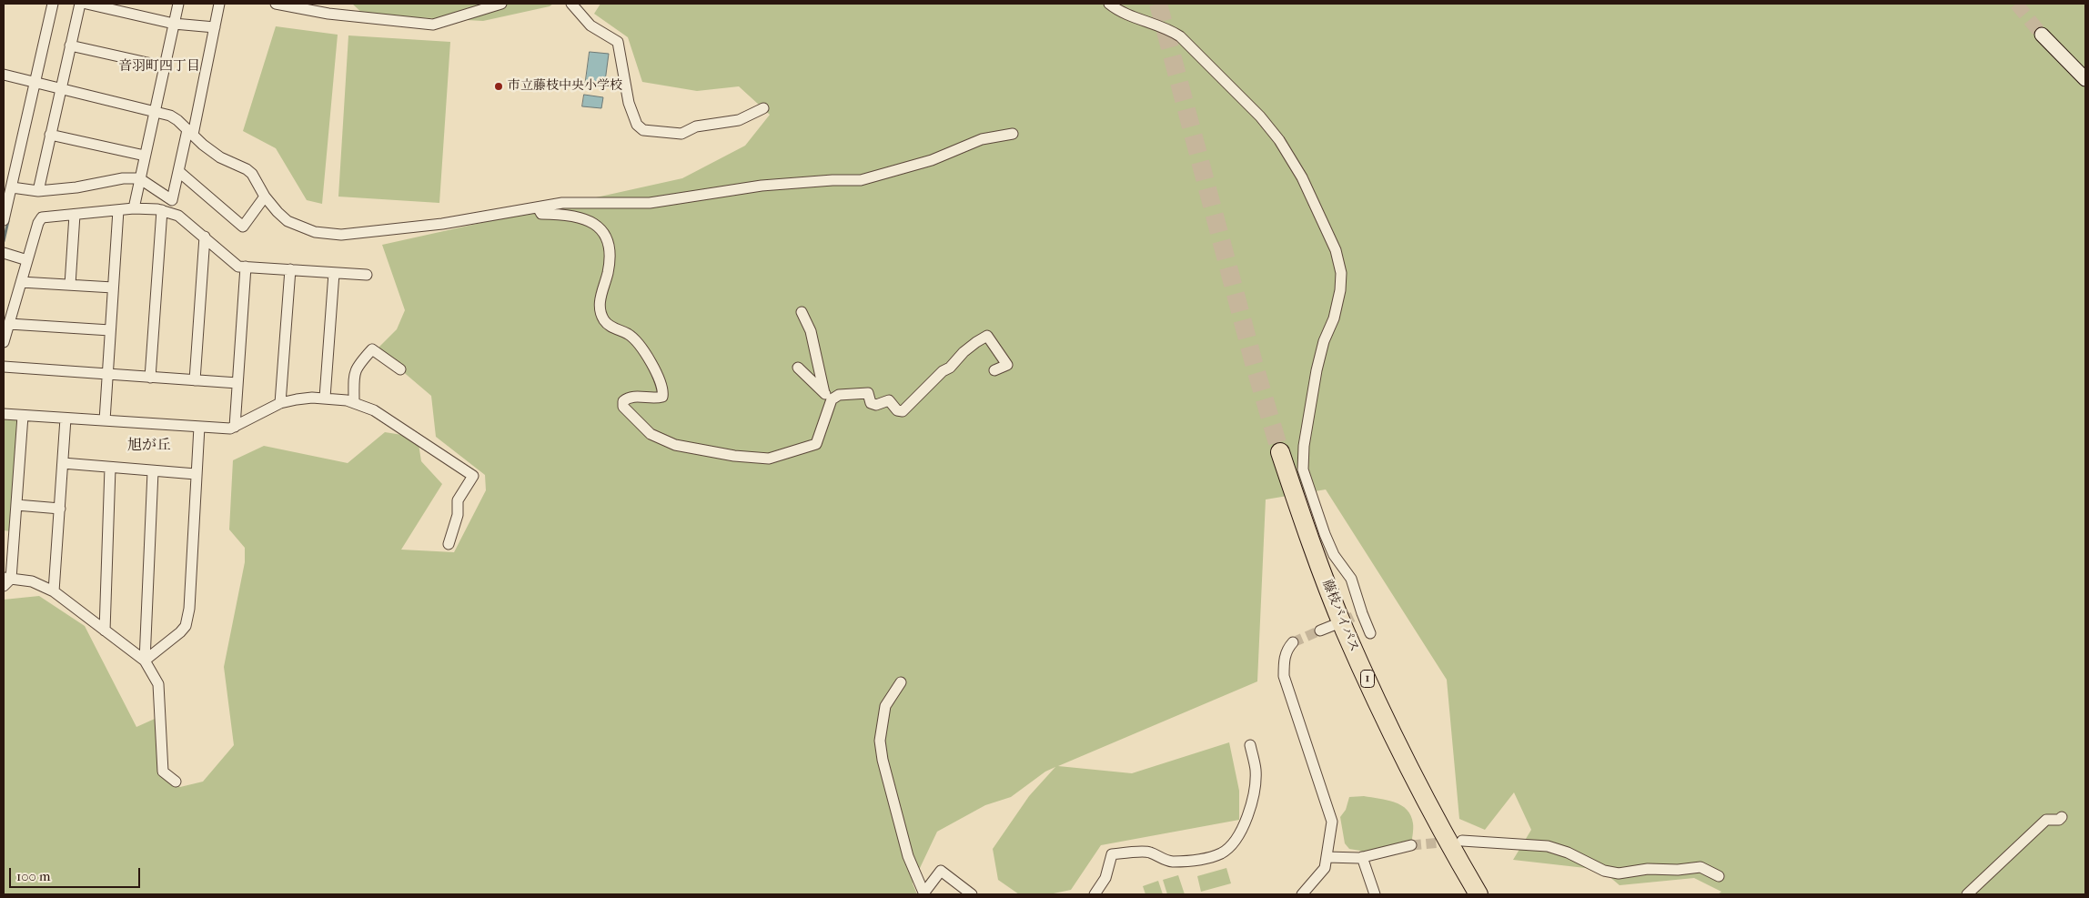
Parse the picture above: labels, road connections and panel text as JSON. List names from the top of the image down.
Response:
{
  "streets": {
    "highway": ["藤枝バイパス", "1"]
  },
  "districts": ["音羽町四丁目", "旭が丘"],
  "places": ["市立藤枝中央小学校"],
  "scale_bar": "100 m"
}
